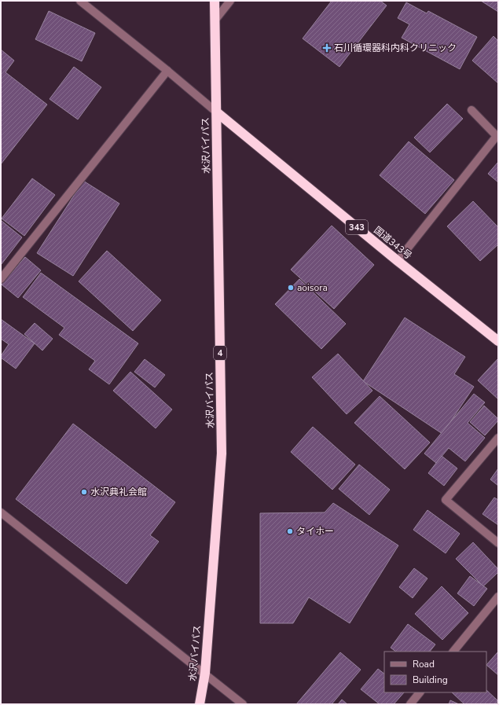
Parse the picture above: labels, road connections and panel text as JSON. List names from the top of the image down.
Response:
{
  "streets": {
    "highway": [
      "水沢バイパス",
      "343",
      "国道343号",
      "4"
    ]
  },
  "crossings": [
    ["水沢バイパス", "国道343号"]
  ],
  "places": {
    "health": ["石川循環器科内科クリニック"],
    "other": ["aoisora", "水沢典礼会館", "タイホー"]
  },
  "legend": ["Road", "Building"]
}
